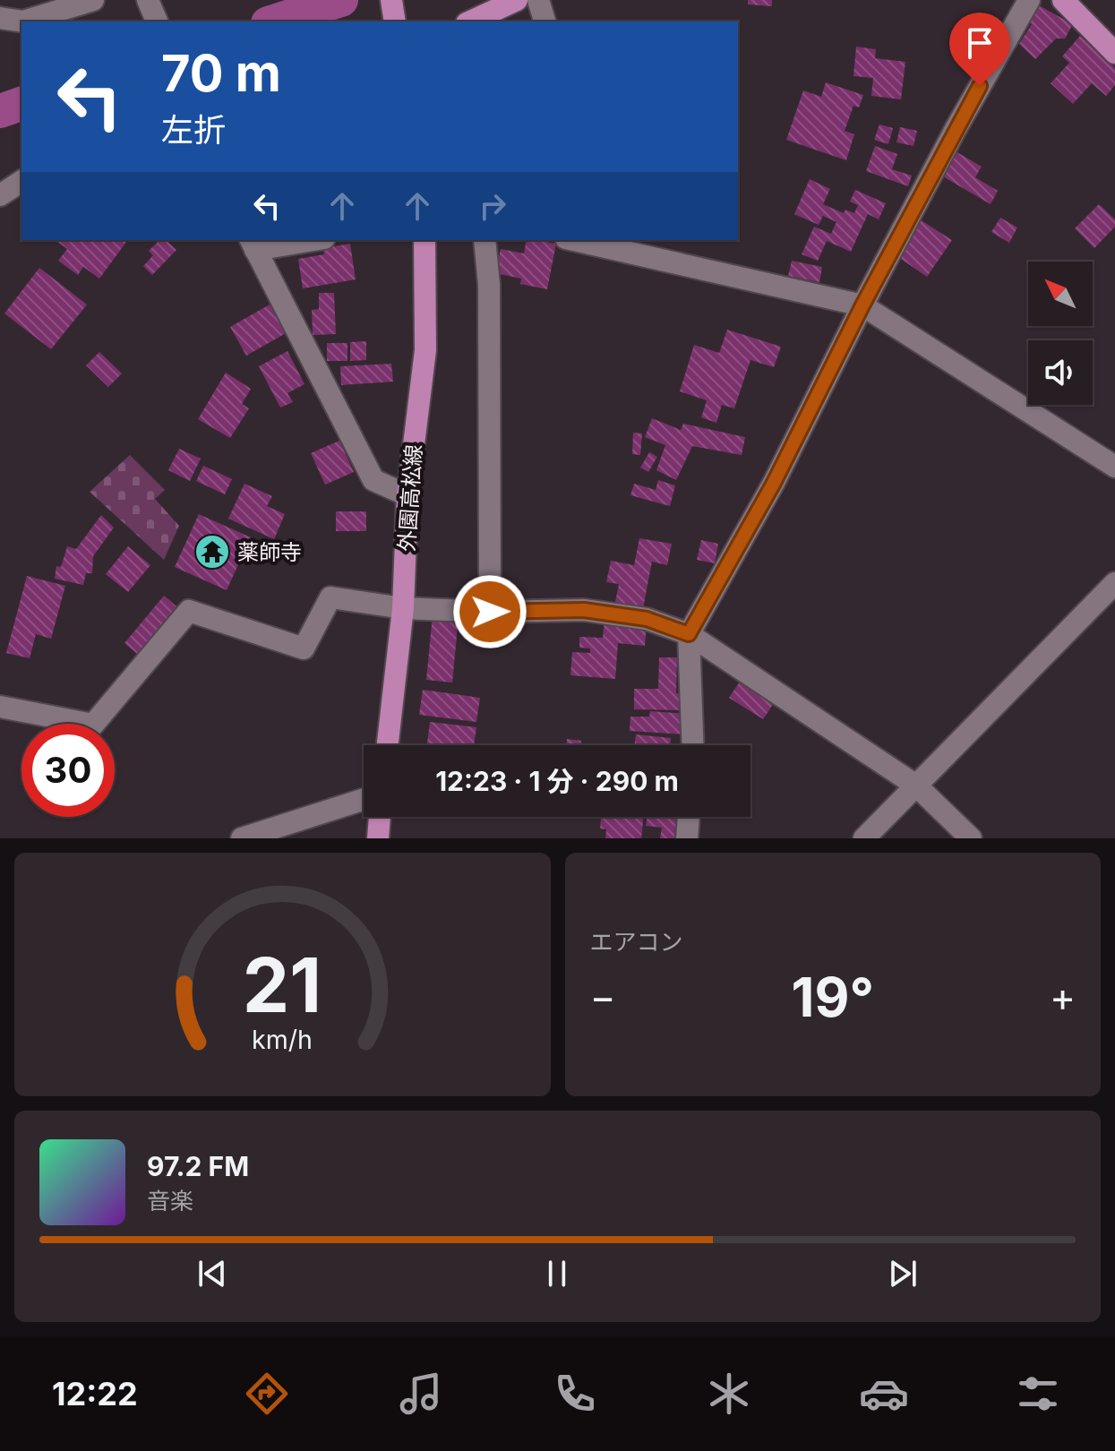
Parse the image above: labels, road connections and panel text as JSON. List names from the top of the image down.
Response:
{
  "streets": {
    "main road": ["外園高松線"]
  },
  "places": {
    "temple": ["薬師寺"]
  },
  "north": "top left",
  "page": {
    "turn": ["70 m", "左折"],
    "limit": "30",
    "trip": "12:23 · 1 分 · 290 m",
    "tile": "エアコン",
    "heat": ["−", "19°", "+"],
    "song": ["97.2 FM", "音楽"],
    "tabs": "12:22",
    "gauge": ["21", "km/h"]
  }
}
